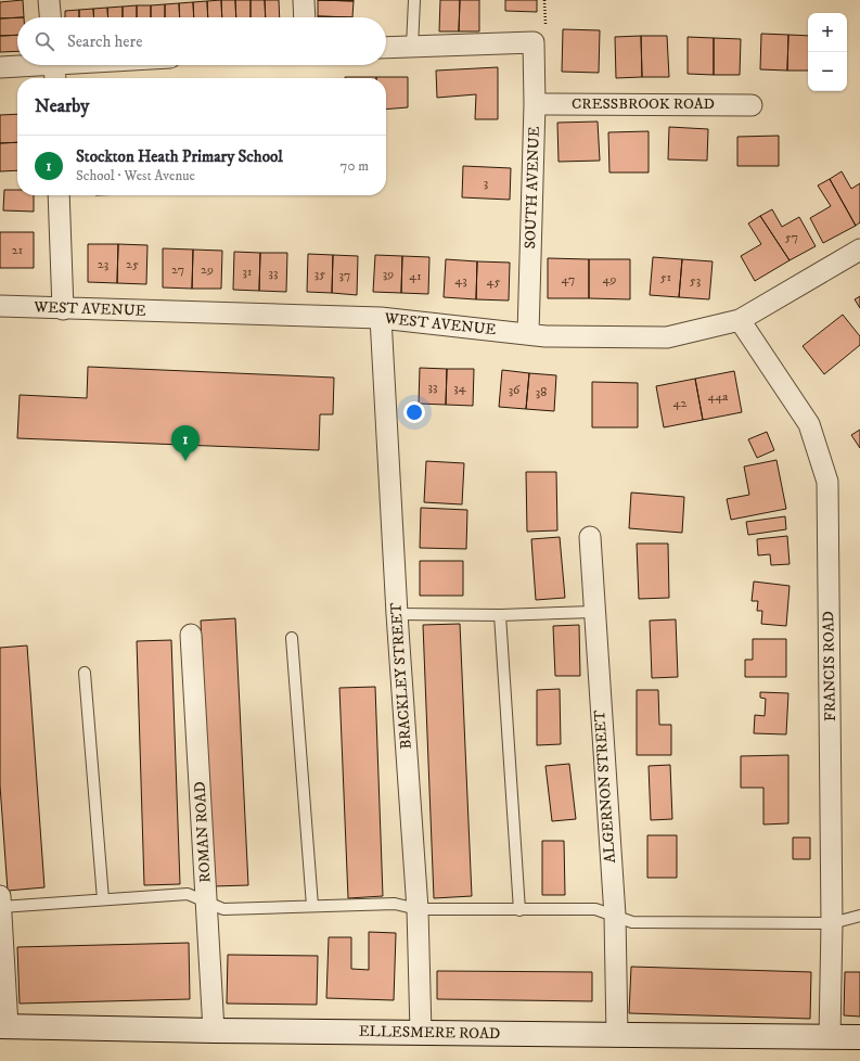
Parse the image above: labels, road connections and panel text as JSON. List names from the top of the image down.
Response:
{
  "streets": {
    "main road": ["ELLESMERE ROAD"],
    "street": [
      "CRESSBROOK ROAD",
      "SOUTH AVENUE",
      "WEST AVENUE",
      "FRANCIS ROAD",
      "BRACKLEY STREET",
      "ALGERNON STREET",
      "ROMAN ROAD"
    ]
  },
  "crossings": [
    ["CRESSBROOK ROAD", "SOUTH AVENUE"],
    ["SOUTH AVENUE", "WEST AVENUE"],
    ["WEST AVENUE", "FRANCIS ROAD"],
    ["WEST AVENUE", "BRACKLEY STREET"],
    ["FRANCIS ROAD", "ELLESMERE ROAD"],
    ["BRACKLEY STREET", "ELLESMERE ROAD"],
    ["ALGERNON STREET", "ELLESMERE ROAD"],
    ["ROMAN ROAD", "ELLESMERE ROAD"]
  ],
  "house_numbers": [
    "3",
    "57",
    "21",
    "23",
    "25",
    "27",
    "29",
    "31",
    "33",
    "35",
    "39",
    "37",
    "41",
    "51",
    "47",
    "49",
    "43",
    "53",
    "45",
    "33",
    "34",
    "36",
    "38",
    "44a",
    "42"
  ],
  "page": {
    "map_buttons": ["+", "−"],
    "search": "Search here",
    "heading": "Nearby",
    "list": [
      {
        "mark": "1",
        "name": "Stockton Heath Primary School",
        "note": "School · West Avenue",
        "value": "70 m"
      }
    ],
    "pins": "1"
  }
}
